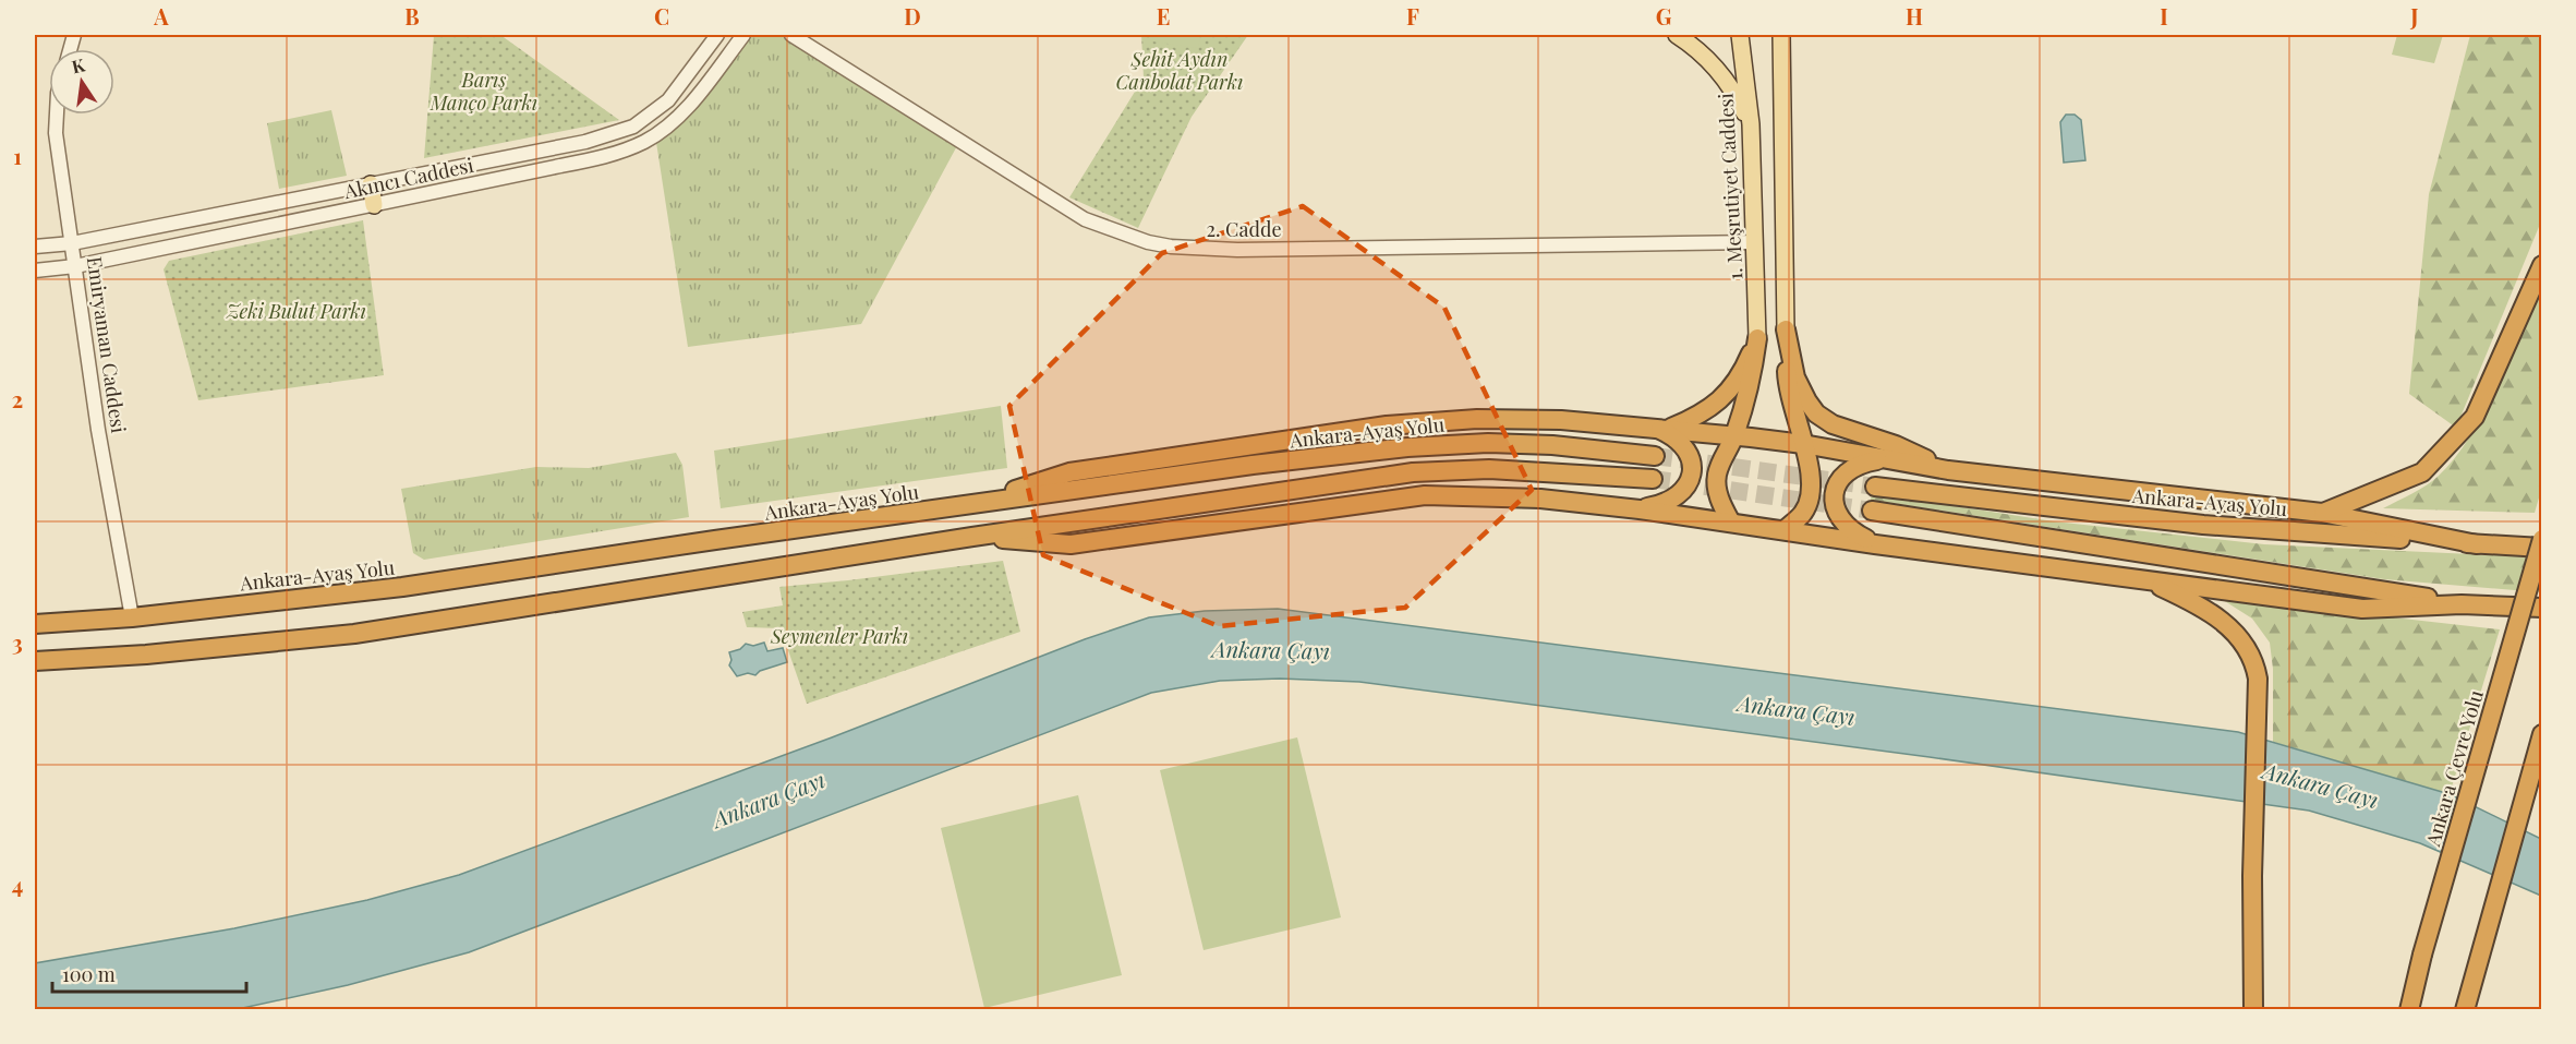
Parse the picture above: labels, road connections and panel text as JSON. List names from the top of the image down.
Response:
{
  "streets": {
    "highway": ["Ankara-Ayaş Yolu", "Ankara Çevre Yolu"],
    "main road": ["1. Meşrutiyet Caddesi"],
    "street": ["Akıncı Caddesi", "2. Cadde", "Emiryaman Caddesi"]
  },
  "crossings": [
    ["Akıncı Caddesi", "Emiryaman Caddesi"],
    ["1. Meşrutiyet Caddesi", "2. Cadde"],
    ["Emiryaman Caddesi", "Ankara-Ayaş Yolu"]
  ],
  "water": ["Ankara Çayı"],
  "parks": [
    "Şehit Aydın Canbolat Parkı",
    "Barış Manço Parkı",
    "Zeki Bulut Parkı",
    "Seymenler Parkı"
  ],
  "scale_bar": "100 m",
  "north": "top",
  "grid": {
    "columns": [
      "A",
      "B",
      "C",
      "D",
      "E",
      "F",
      "G",
      "H",
      "I",
      "J"
    ],
    "rows": [
      "1",
      "2",
      "3",
      "4"
    ]
  }
}
